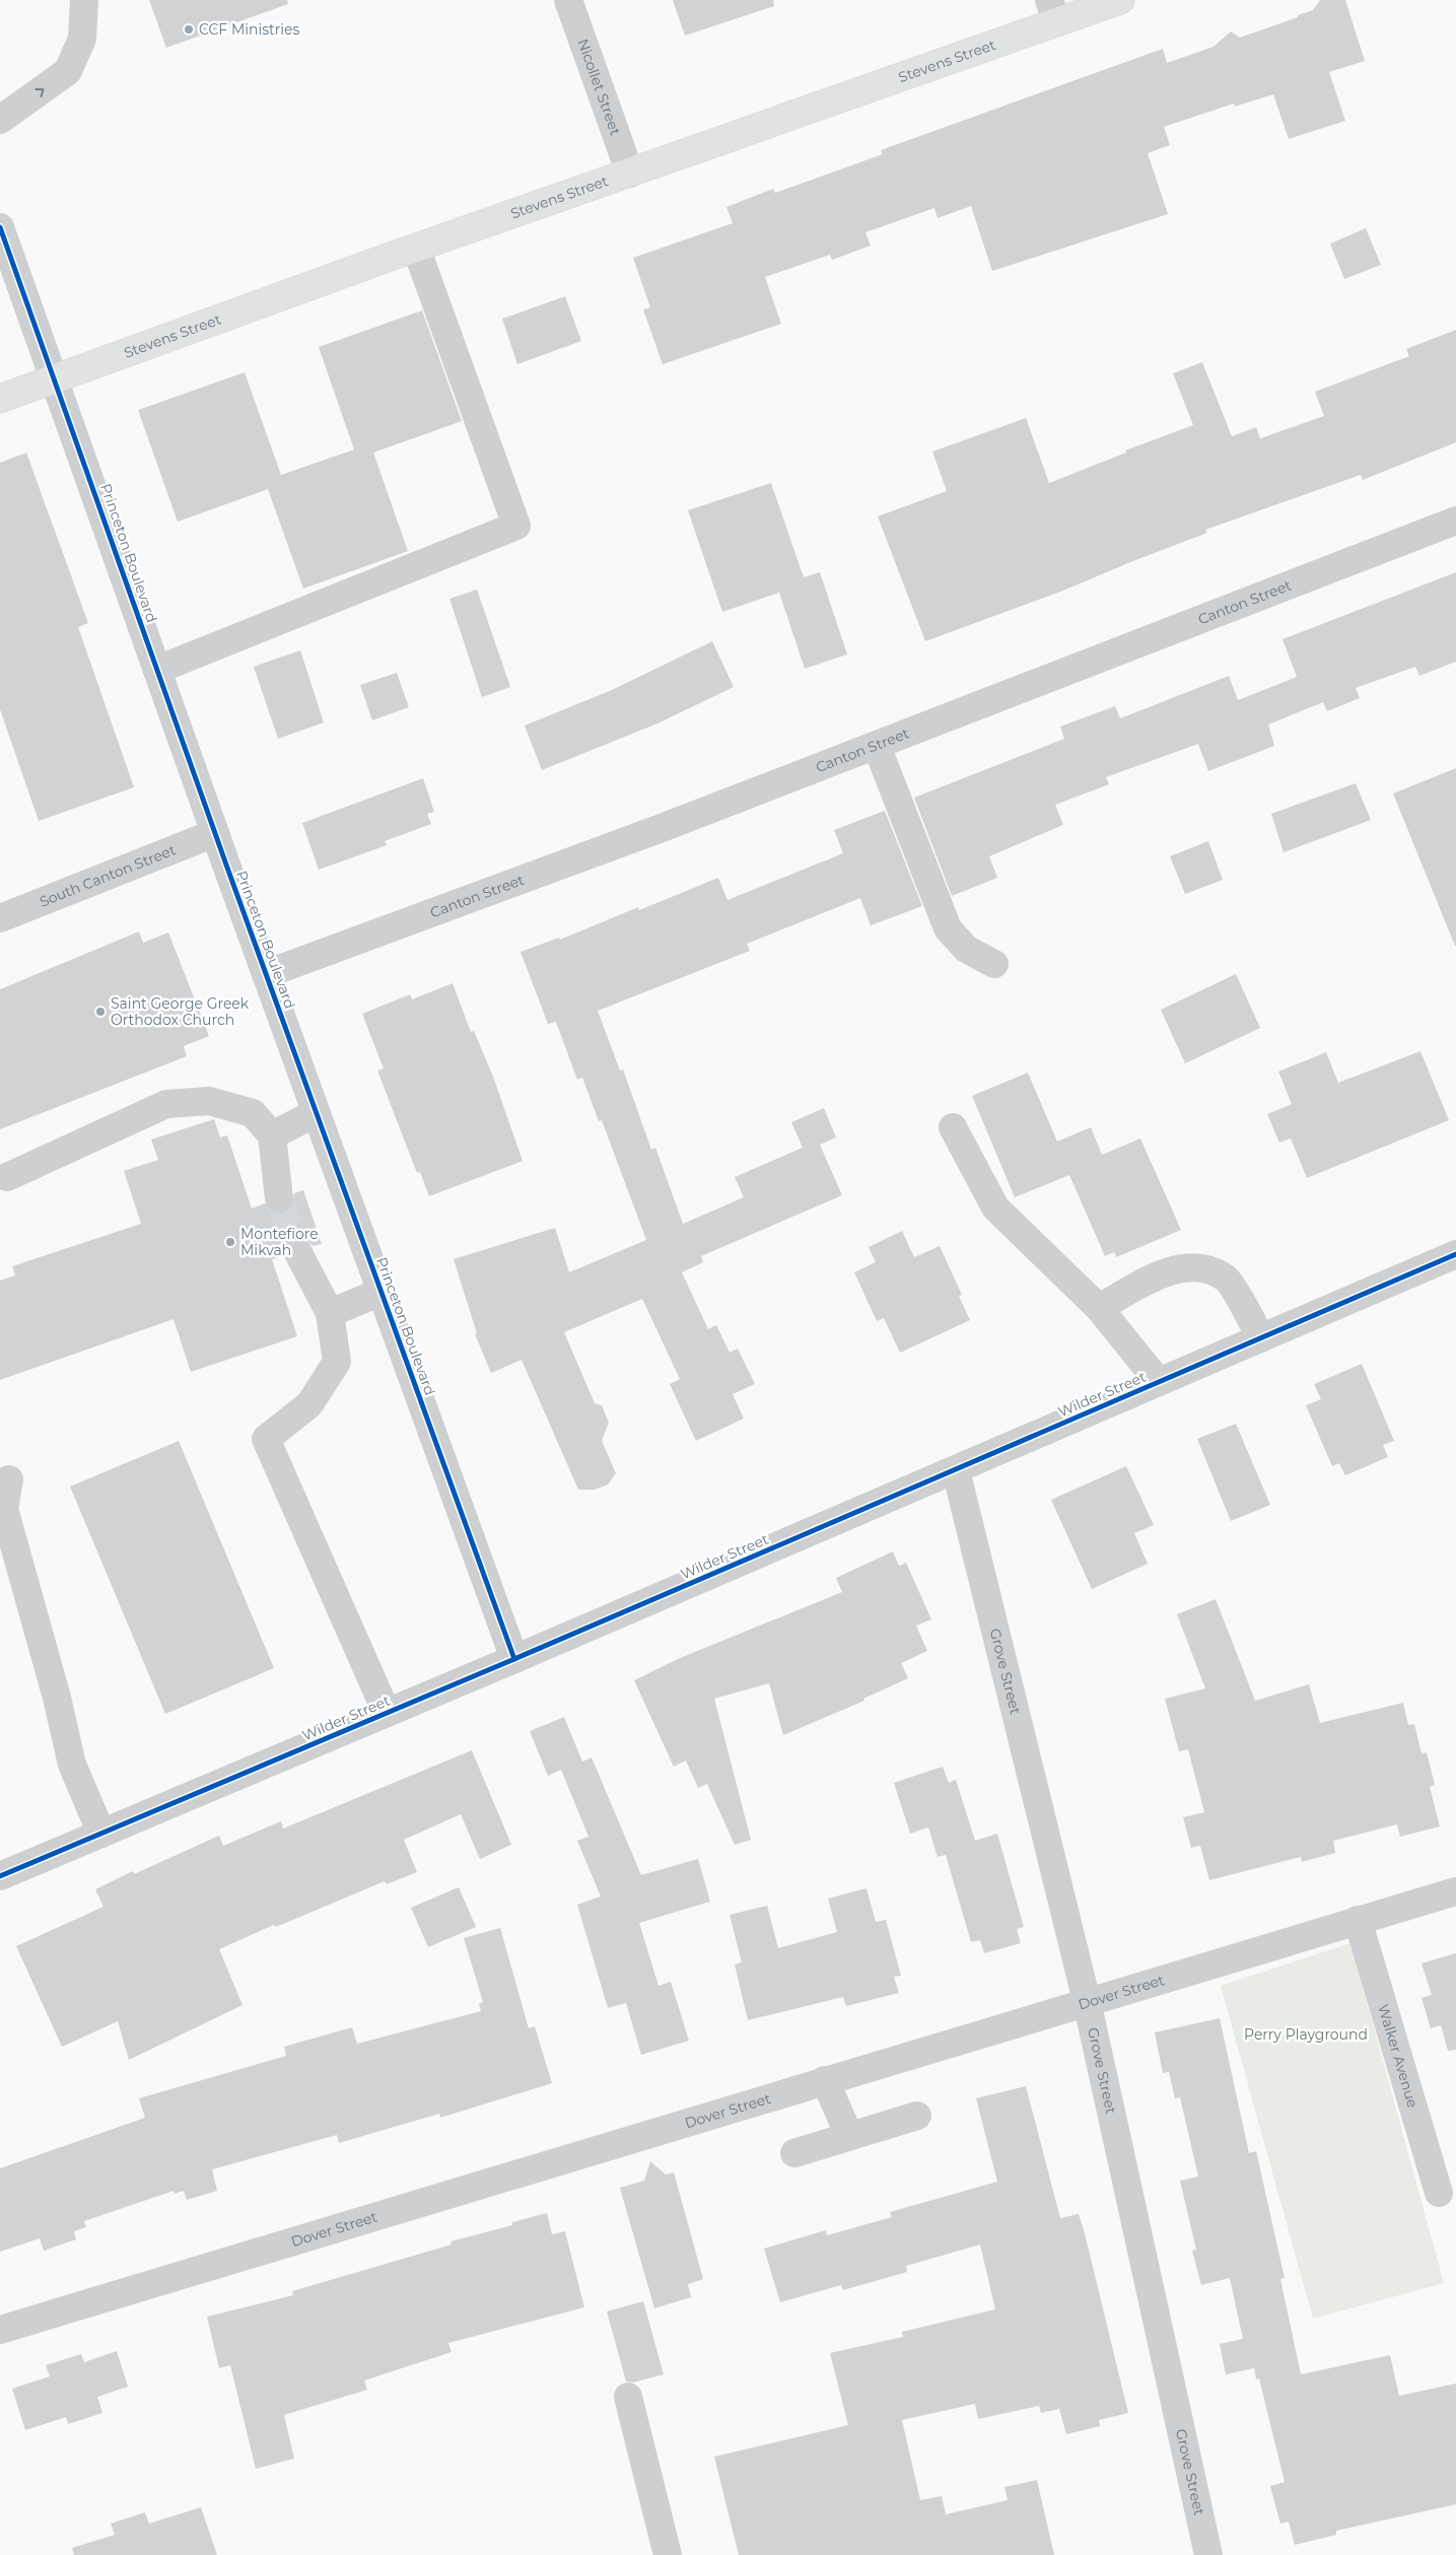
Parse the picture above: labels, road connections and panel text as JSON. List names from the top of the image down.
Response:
{
  "streets": {
    "main road": ["Stevens Street"],
    "street": [
      "Nicollet Street",
      "Princeton Boulevard",
      "Canton Street",
      "South Canton Street",
      "Wilder Street",
      "Grove Street",
      "Dover Street",
      "Walker Avenue"
    ]
  },
  "crossings": [
    ["Stevens Street", "Nicollet Street"],
    ["Stevens Street", "Princeton Boulevard"],
    ["Princeton Boulevard", "Canton Street"],
    ["Princeton Boulevard", "South Canton Street"],
    ["Princeton Boulevard", "Wilder Street"],
    ["Wilder Street", "Grove Street"],
    ["Grove Street", "Dover Street"],
    ["Dover Street", "Walker Avenue"]
  ],
  "parks": ["Perry Playground"],
  "places": ["CCF Ministries", "Saint George Greek Orthodox Church", "Montefiore Mikvah"]
}
